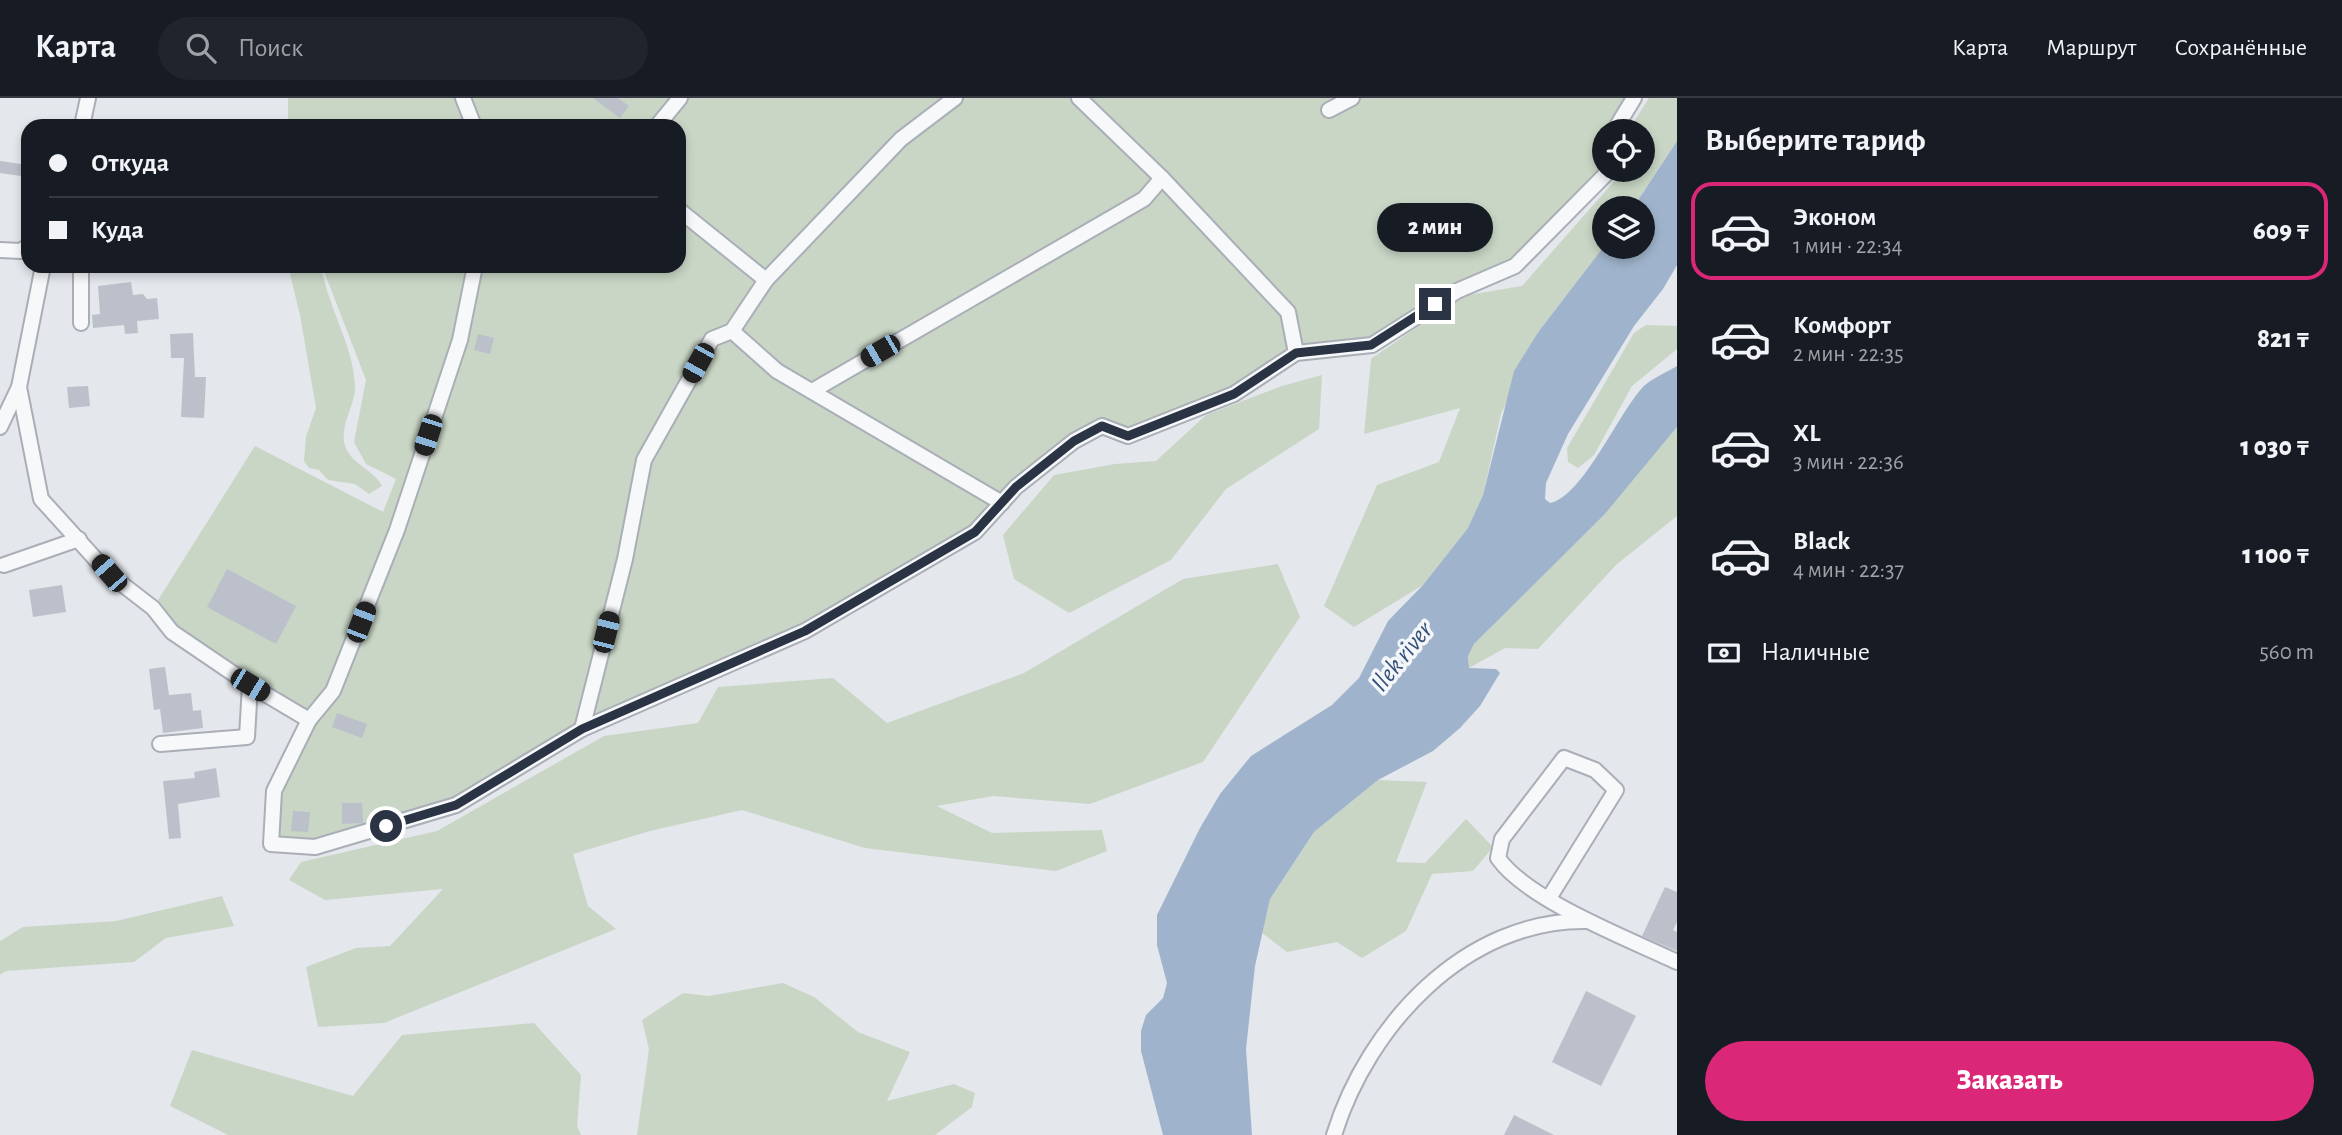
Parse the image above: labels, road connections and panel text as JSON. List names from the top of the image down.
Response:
{
  "water": ["Ilek river"],
  "page": {
    "header": "Карта",
    "search": "Поиск",
    "nav": ["Карта", "Маршрут", "Сохранённые"],
    "heading": "Выберите тариф",
    "banner": ["Откуда", "Куда"],
    "list": [
      {
        "name": "Эконом",
        "note": "1 мин · 22:34",
        "value": "609 ₸"
      },
      {
        "name": "Комфорт",
        "note": "2 мин · 22:35",
        "value": "821 ₸"
      },
      {
        "name": "XL",
        "note": "3 мин · 22:36",
        "value": "1 030 ₸"
      },
      {
        "name": "Black",
        "note": "4 мин · 22:37",
        "value": "1 100 ₸"
      }
    ],
    "bubble": "2 мин",
    "pay": ["Наличные", "560 m"],
    "buttons": "Заказать"
  }
}
